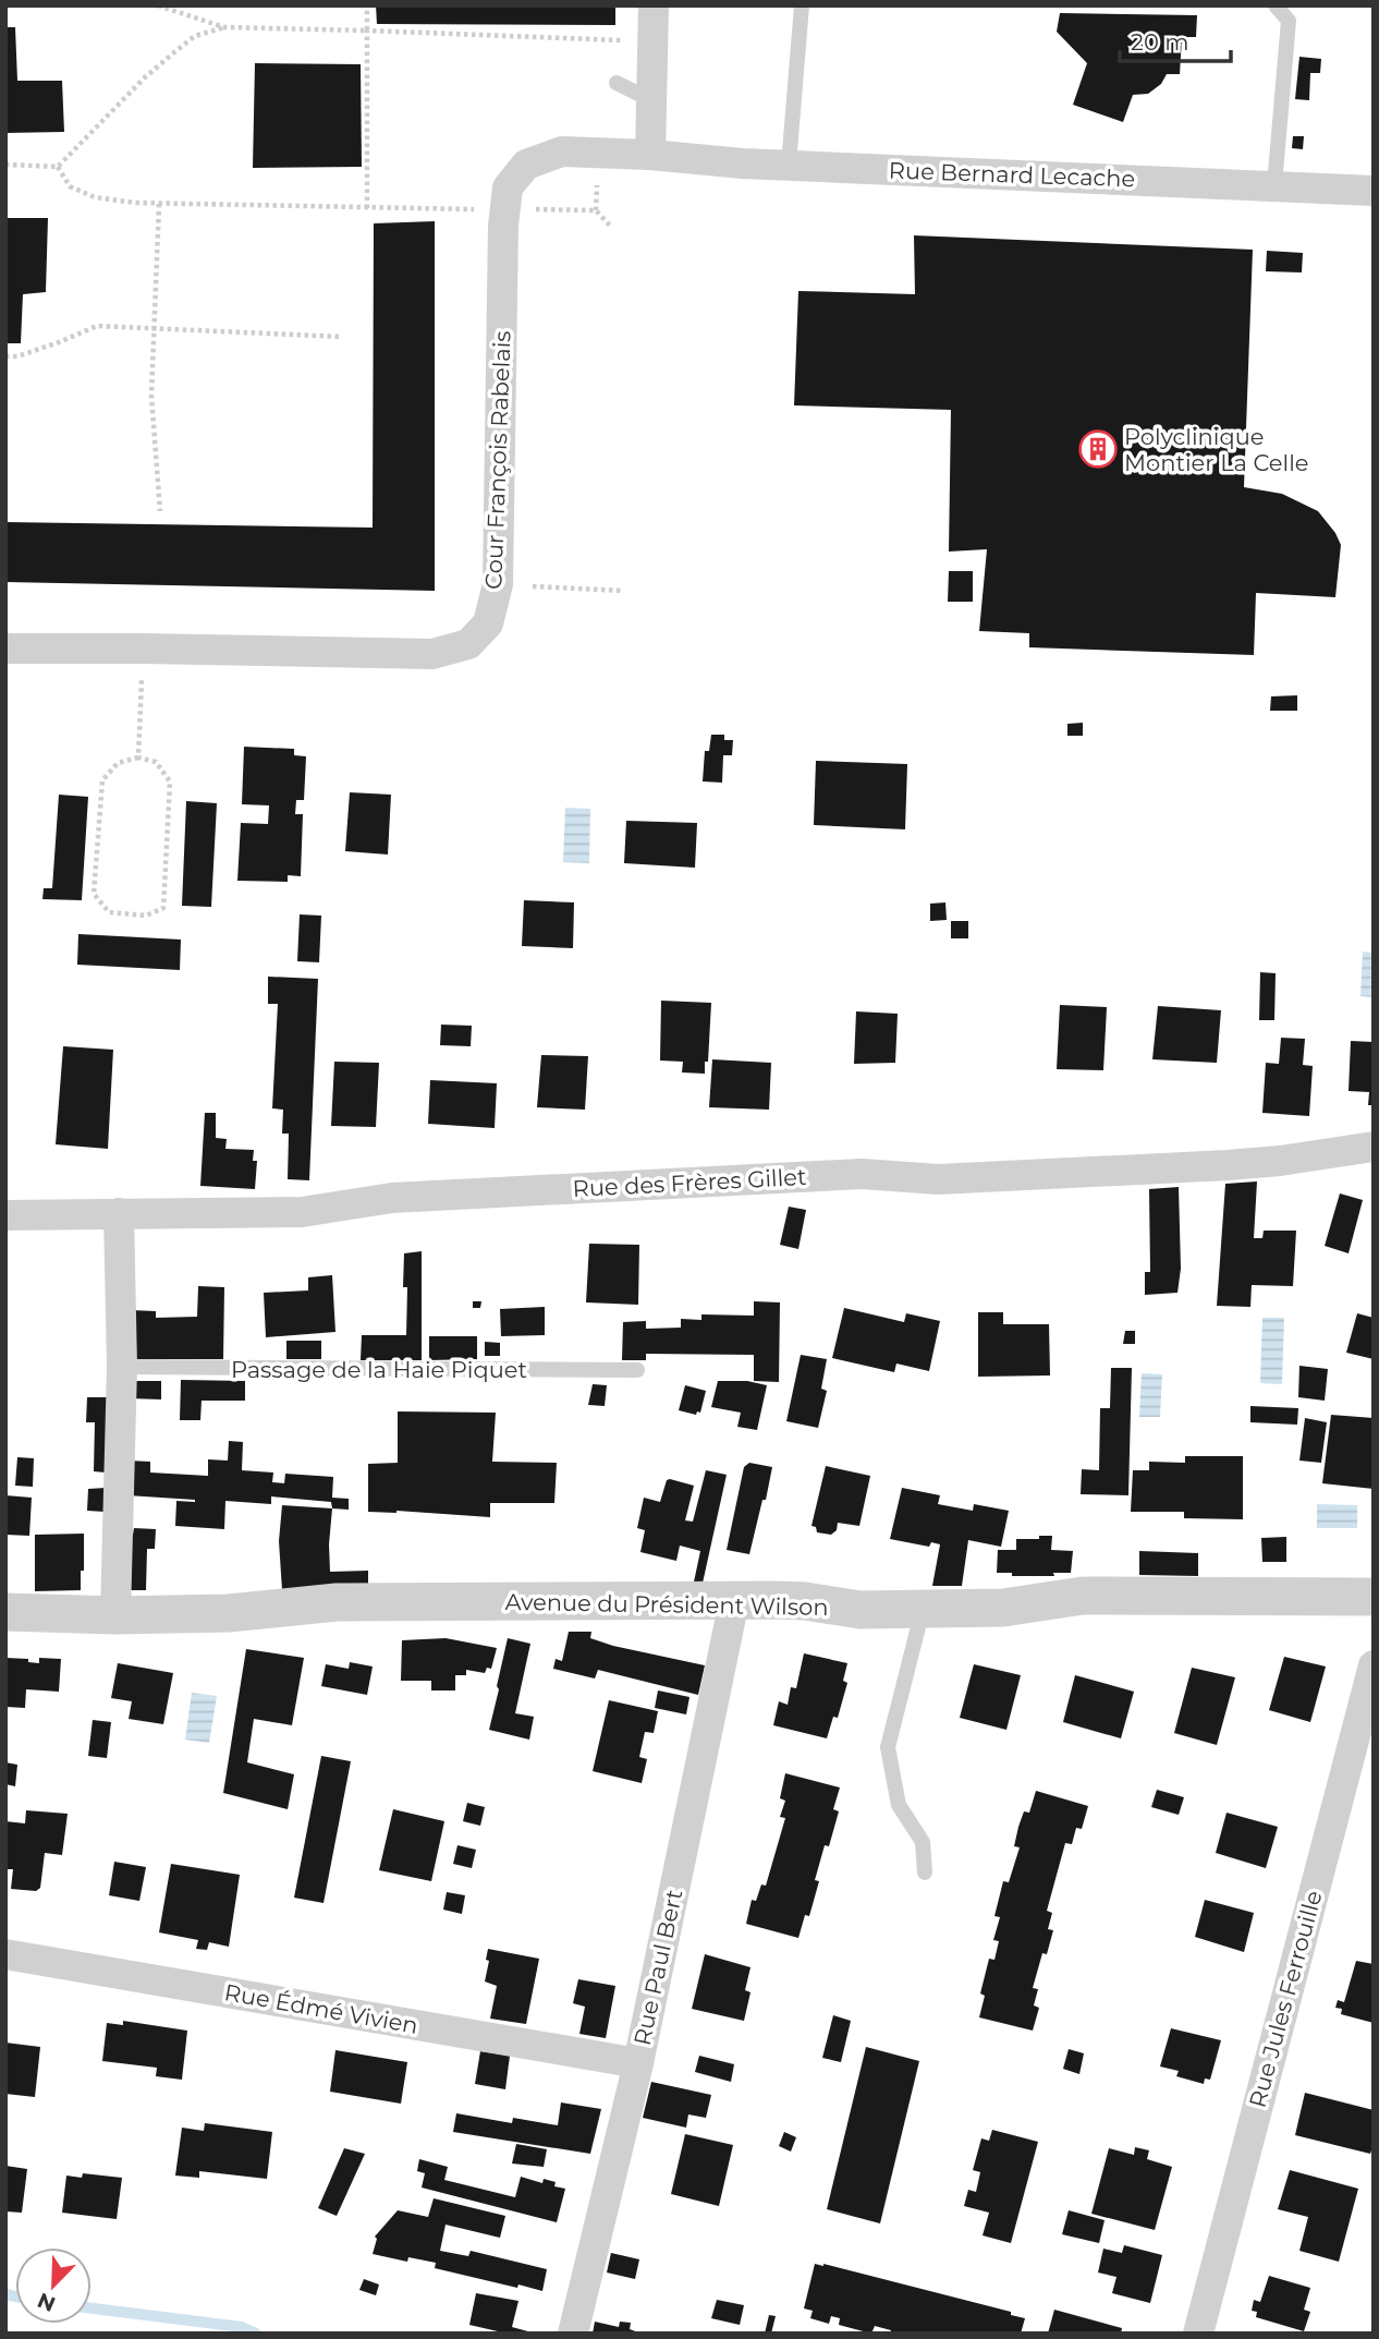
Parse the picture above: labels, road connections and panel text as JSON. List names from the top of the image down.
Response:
{
  "streets": {
    "street": [
      "Rue Bernard Lecache",
      "Cour François Rabelais",
      "Rue des Frères Gillet",
      "Avenue du Président Wilson",
      "Rue Paul Bert",
      "Rue Jules Ferrouille",
      "Rue Édmé Vivien"
    ],
    "lane": ["Passage de la Haie Piquet"]
  },
  "crossings": [
    ["Rue Bernard Lecache", "Cour François Rabelais"],
    ["Avenue du Président Wilson", "Rue Paul Bert"],
    ["Rue Paul Bert", "Rue Édmé Vivien"]
  ],
  "places": {
    "building": ["Polyclinique Montier La Celle"]
  },
  "scale_bar": "20 m",
  "north": "bottom left"
}
